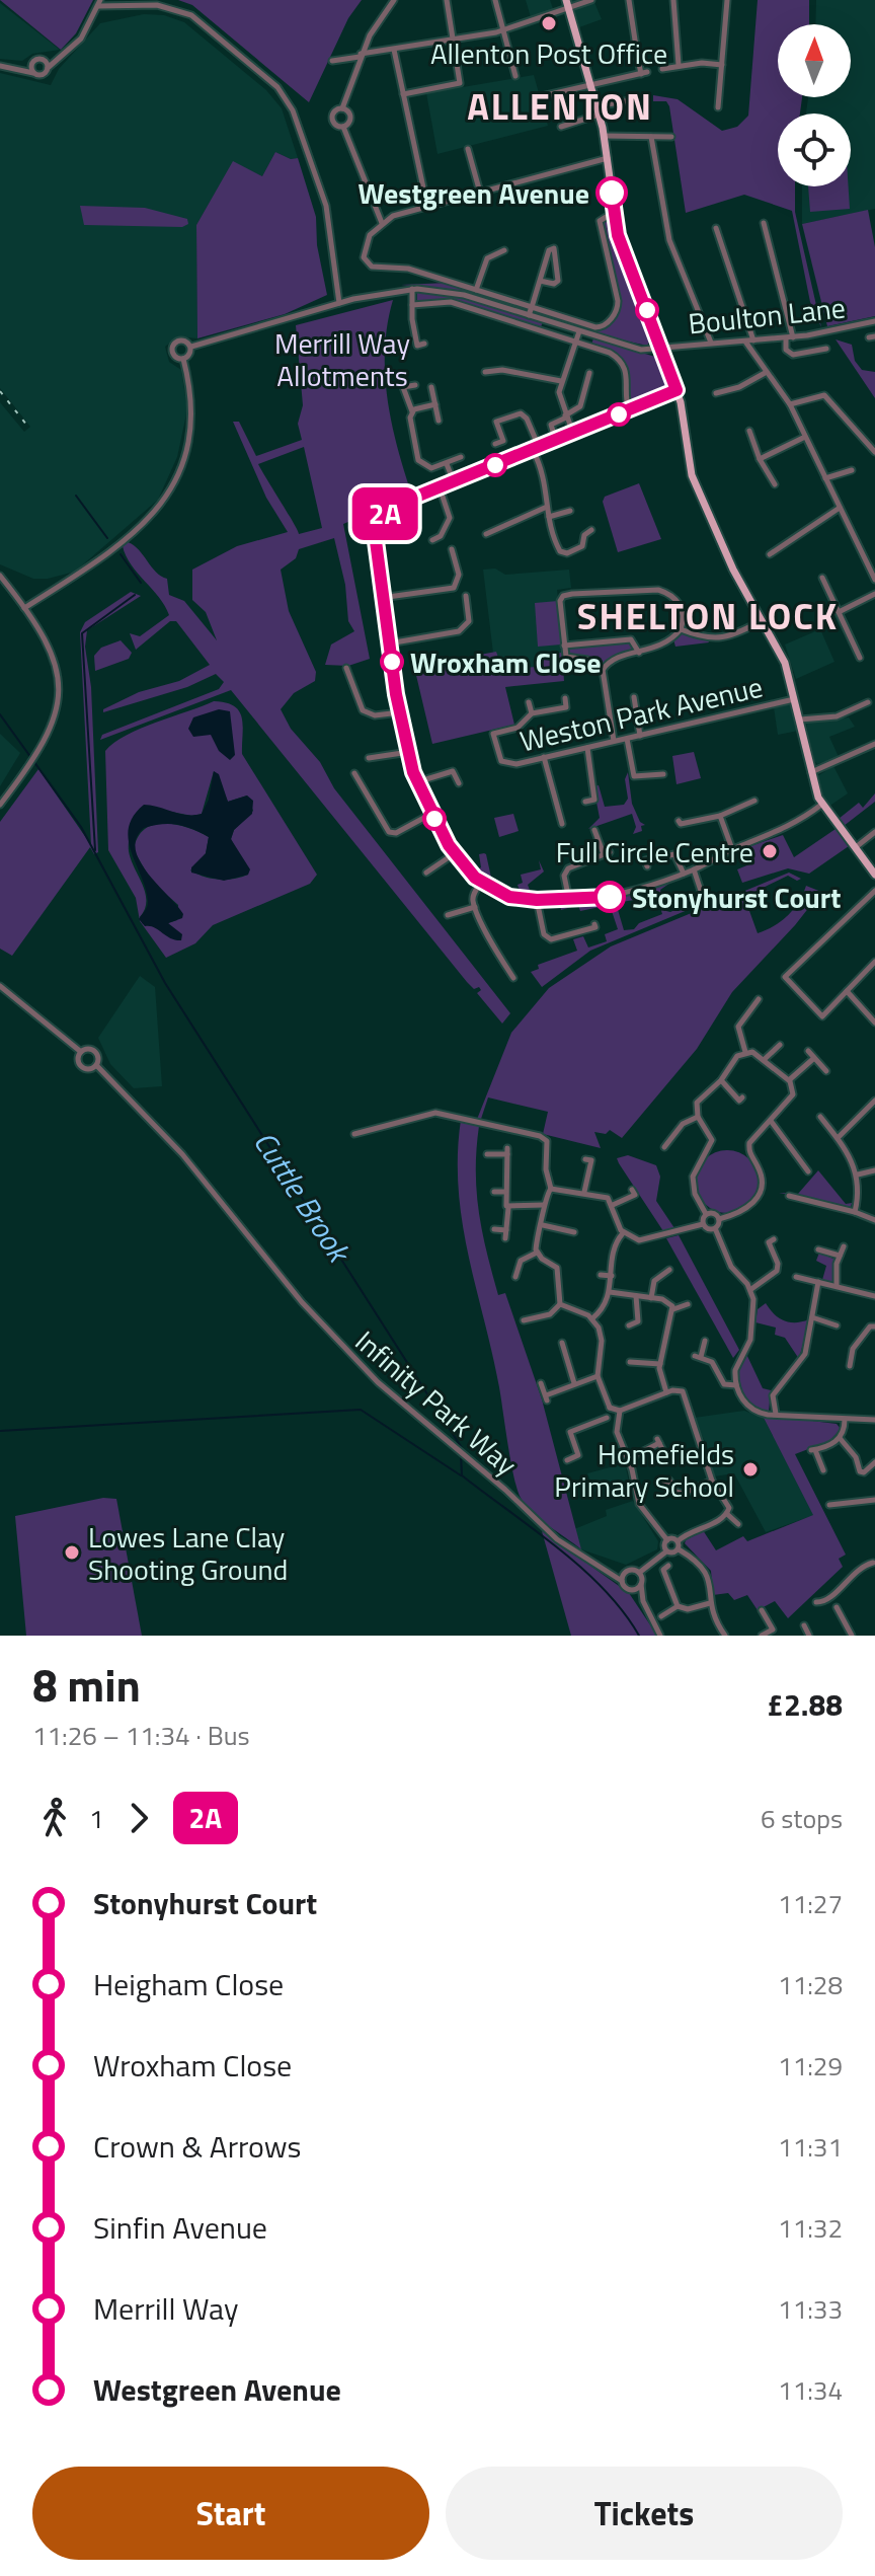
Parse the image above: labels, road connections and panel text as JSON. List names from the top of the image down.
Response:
{
  "streets": {
    "street": ["Boulton Lane", "Weston Park Avenue", "Infinity Park Way"]
  },
  "districts": ["ALLENTON", "SHELTON LOCK"],
  "water": ["Cuttle Brook"],
  "parks": ["Merrill Way Allotments"],
  "places": [
    "Allenton Post Office",
    "Westgreen Avenue",
    "Wroxham Close",
    "Full Circle Centre",
    "Stonyhurst Court",
    "Homefields Primary School",
    "Lowes Lane Clay Shooting Ground"
  ],
  "lines": ["bus line 2A"],
  "north": "top",
  "page": {
    "on_map": "2A",
    "heading": ["8 min", "11:26 – 11:34 · Bus", "£2.88"],
    "legs": ["1", "2A", "6 stops"],
    "list": [
      {
        "name": "Stonyhurst Court",
        "value": "11:27"
      },
      {
        "name": "Heigham Close",
        "value": "11:28"
      },
      {
        "name": "Wroxham Close",
        "value": "11:29"
      },
      {
        "name": "Crown & Arrows",
        "value": "11:31"
      },
      {
        "name": "Sinfin Avenue",
        "value": "11:32"
      },
      {
        "name": "Merrill Way",
        "value": "11:33"
      },
      {
        "name": "Westgreen Avenue",
        "value": "11:34"
      }
    ],
    "buttons": ["Start", "Tickets"]
  }
}
